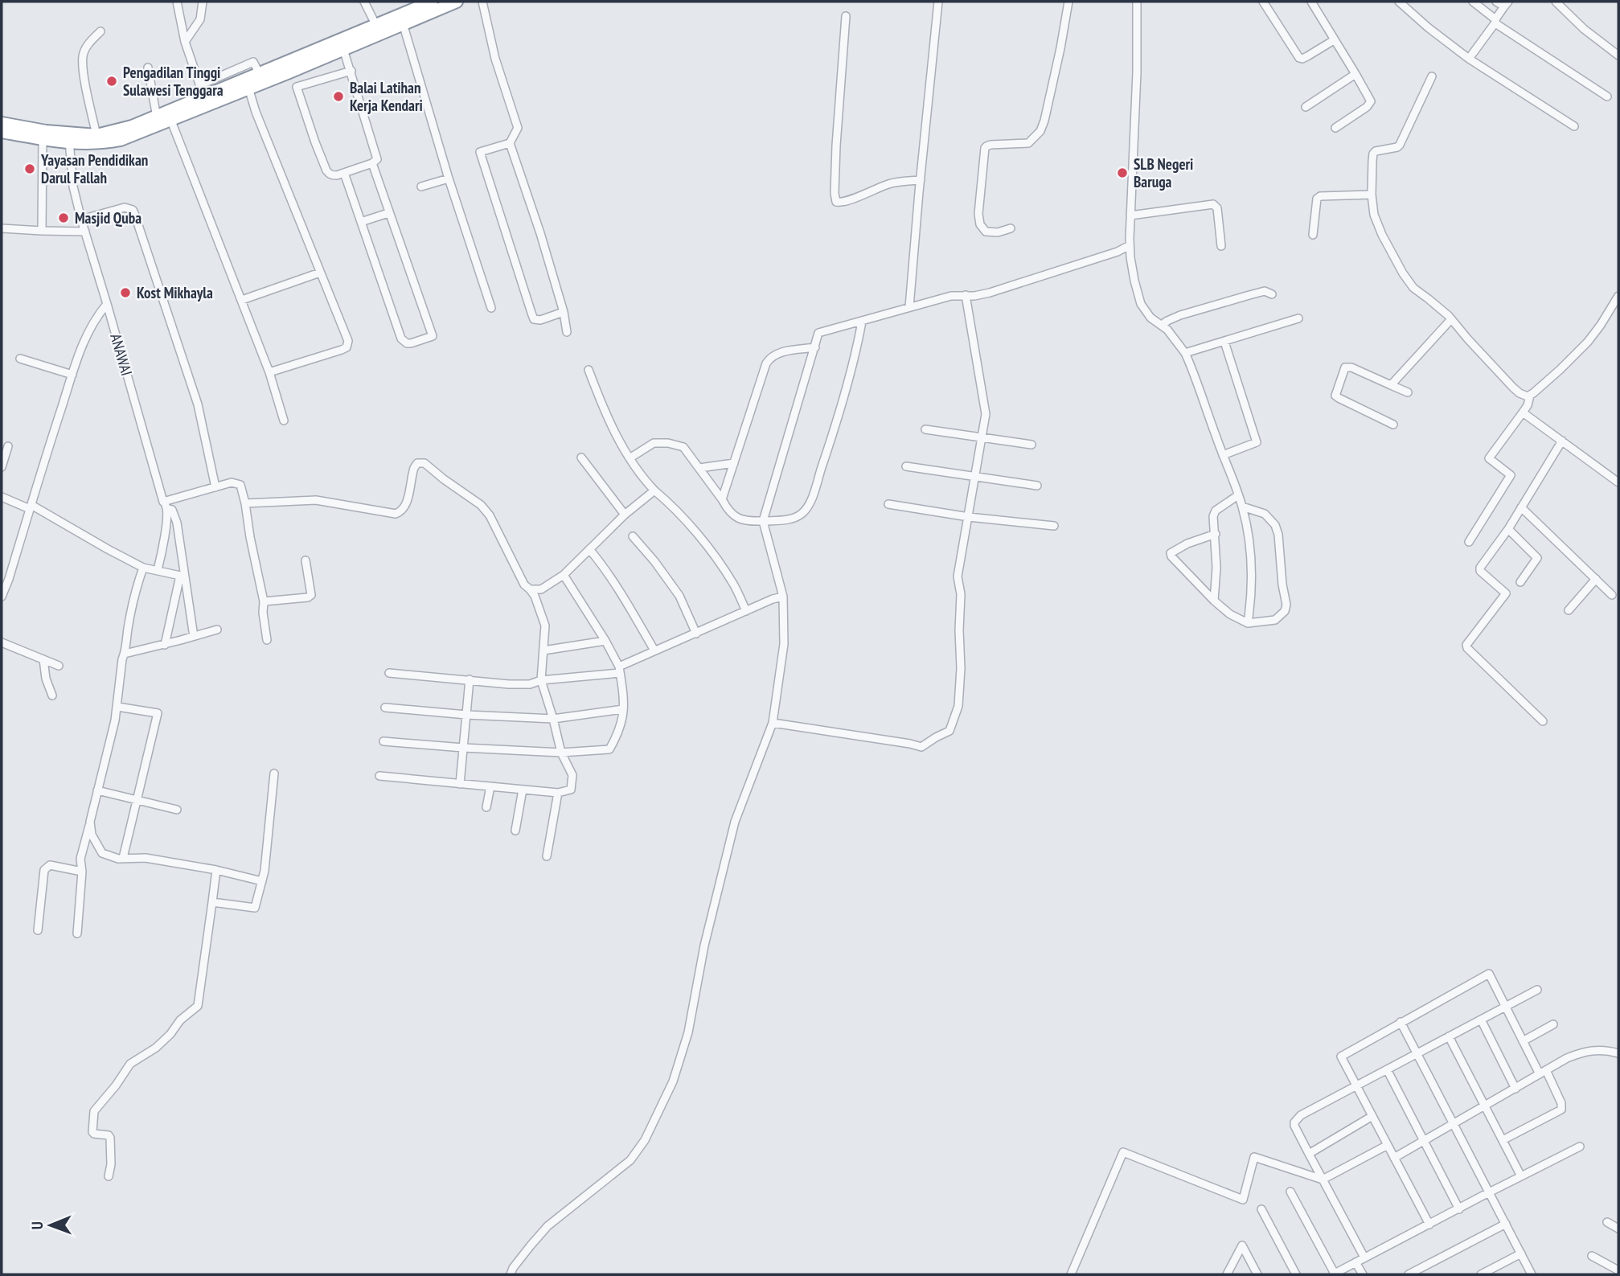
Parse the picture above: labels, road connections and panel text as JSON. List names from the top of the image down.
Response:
{
  "streets": {
    "street": ["ANAWAI"]
  },
  "places": [
    "Pengadilan Tinggi Sulawesi Tenggara",
    "Balai Latihan Kerja Kendari",
    "Yayasan Pendidikan Darul Fallah",
    "SLB Negeri Baruga",
    "Masjid Quba",
    "Kost Mikhayla"
  ],
  "north": "left"
}
